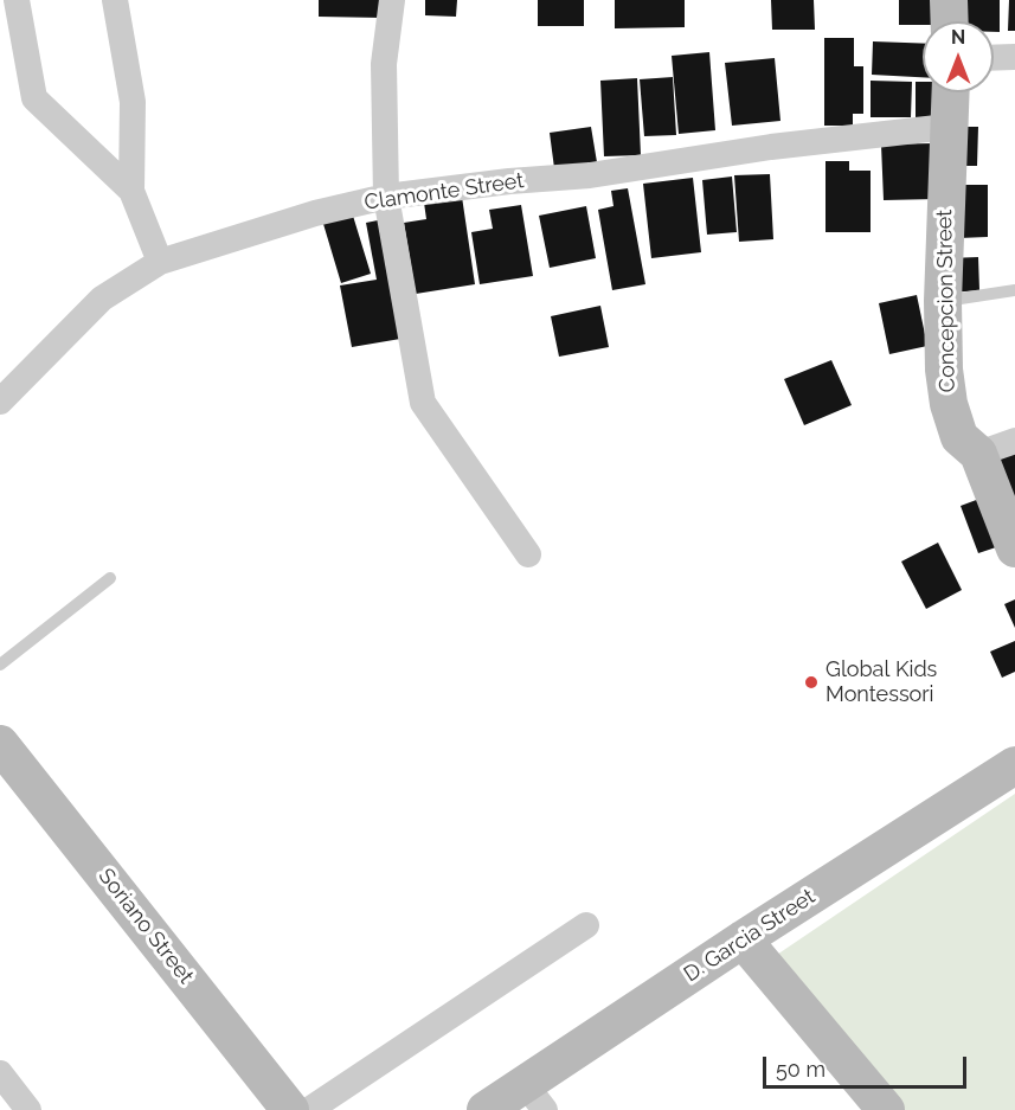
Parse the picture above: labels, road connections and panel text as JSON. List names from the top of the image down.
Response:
{
  "streets": {
    "street": [
      "Clamonte Street",
      "Concepcion Street",
      "Soriano Street",
      "D. Garcia Street"
    ]
  },
  "crossings": [
    ["Clamonte Street", "Concepcion Street"]
  ],
  "places": ["Global Kids Montessori"],
  "scale_bar": "50 m",
  "north": "top"
}
